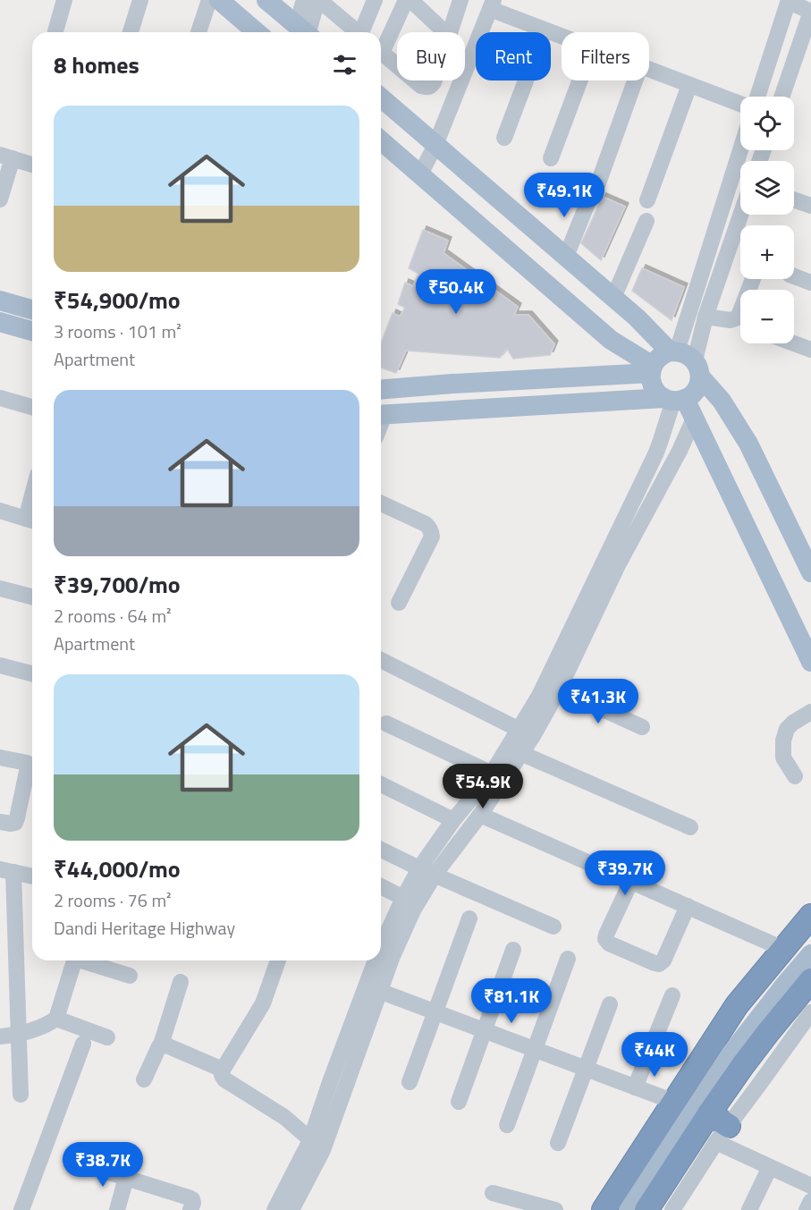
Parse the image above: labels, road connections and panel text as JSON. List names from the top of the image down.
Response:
{
  "page": {
    "chip": ["Buy", "Rent", "Filters"],
    "heading": "8 homes",
    "map_buttons": ["+", "−"],
    "list": [
      {
        "name": "₹54,900/mo",
        "note": "3 rooms · 101 m² · Apartment"
      },
      {
        "name": "₹39,700/mo",
        "note": "2 rooms · 64 m² · Apartment"
      },
      {
        "name": "₹44,000/mo",
        "note": "2 rooms · 76 m² · Dandi Heritage Highway"
      }
    ],
    "price": [
      "₹49.1K",
      "₹50.4K",
      "₹41.3K",
      "₹54.9K",
      "₹39.7K",
      "₹81.1K",
      "₹44K",
      "₹38.7K"
    ]
  }
}
